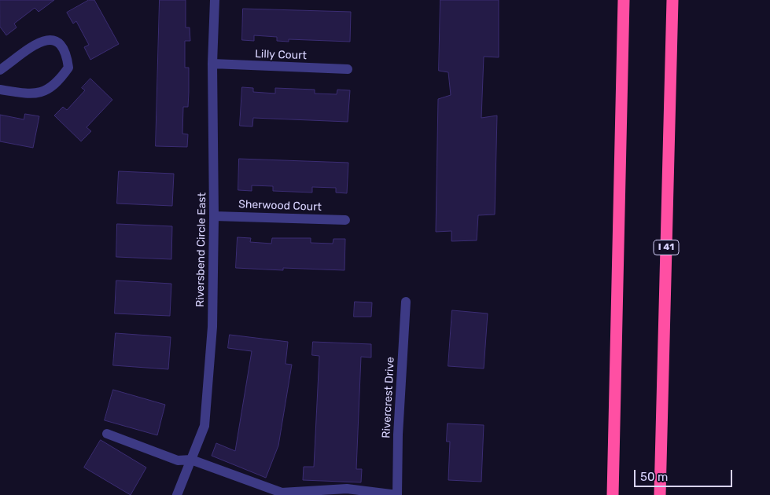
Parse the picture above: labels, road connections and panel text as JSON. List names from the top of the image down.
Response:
{
  "streets": {
    "highway": ["I 41"],
    "street": [
      "Lilly Court",
      "Sherwood Court",
      "Riversbend Circle East",
      "Rivercrest Drive"
    ]
  },
  "crossings": [
    ["Lilly Court", "Riversbend Circle East"],
    ["Sherwood Court", "Riversbend Circle East"]
  ],
  "scale_bar": "50 m"
}
